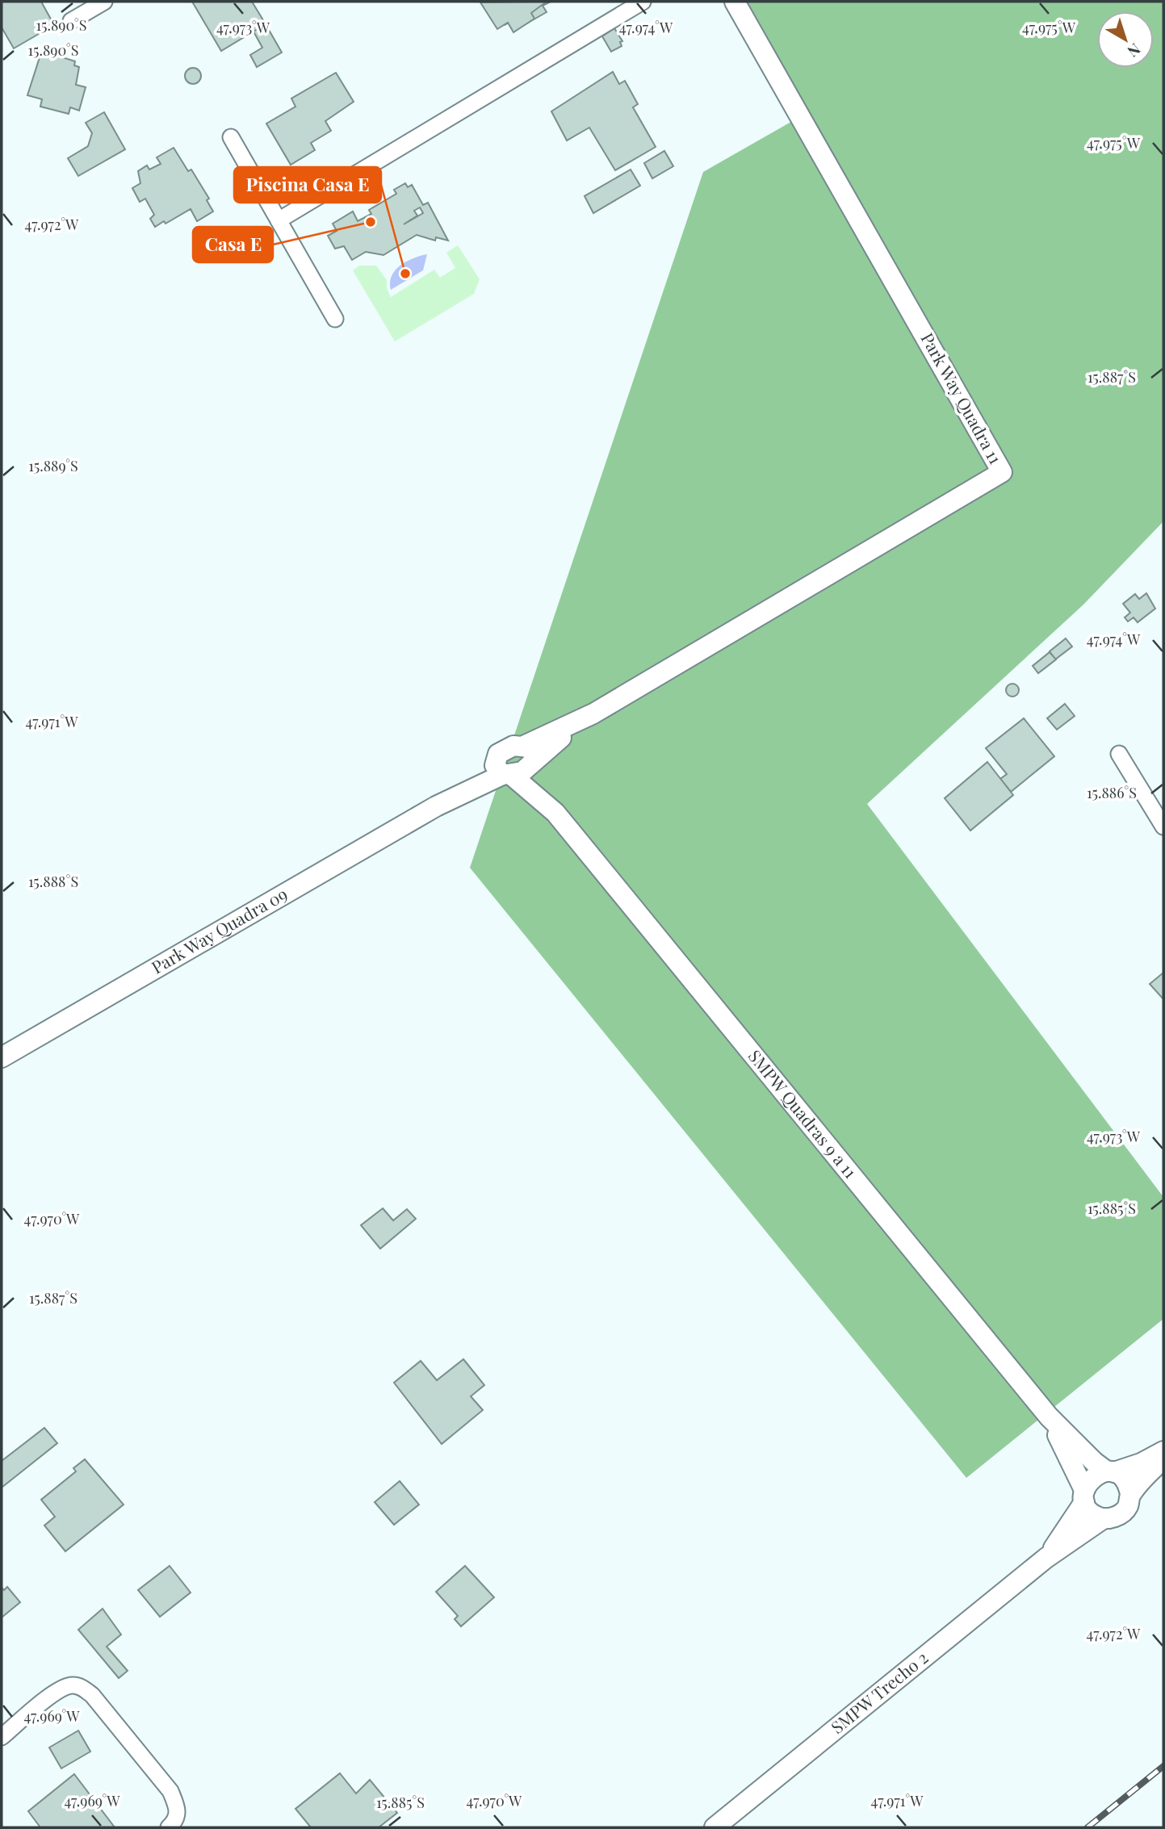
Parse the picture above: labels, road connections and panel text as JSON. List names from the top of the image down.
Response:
{
  "streets": {
    "street": [
      "Park Way Quadra 11",
      "Park Way Quadra 09",
      "SMPW Quadras 9 a 11",
      "SMPW Trecho 2"
    ]
  },
  "crossings": [
    ["Park Way Quadra 11", "SMPW Quadras 9 a 11"],
    ["Park Way Quadra 09", "SMPW Quadras 9 a 11"]
  ],
  "places": ["Casa E", "Piscina Casa E"],
  "north": "bottom right",
  "coordinates": [
    "15.890°S",
    "47.973°W",
    "47.974°W",
    "47.975°W",
    "47.972°W",
    "15.887°S",
    "15.889°S",
    "47.971°W",
    "15.886°S",
    "15.888°S",
    "15.885°S",
    "47.970°W",
    "47.969°W"
  ]
}
